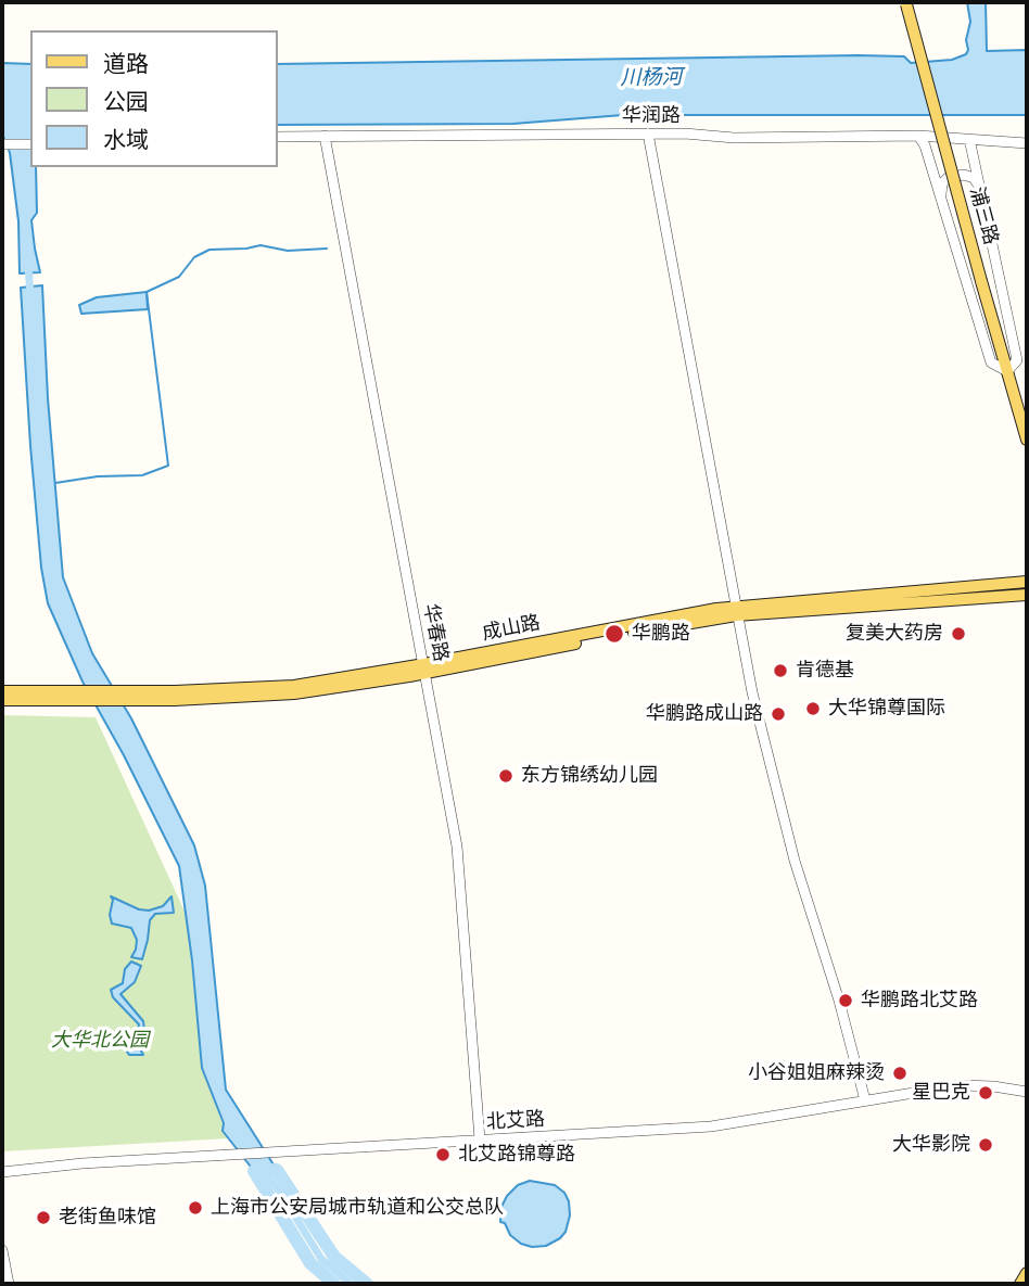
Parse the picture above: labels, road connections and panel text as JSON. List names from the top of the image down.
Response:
{
  "streets": {
    "main road": ["浦三路", "成山路"],
    "street": ["华润路", "华春路", "北艾路"]
  },
  "crossings": [
    ["华润路", "华春路"],
    ["成山路", "华春路"],
    ["华春路", "北艾路"]
  ],
  "water": ["川杨河"],
  "parks": ["大华北公园"],
  "places": [
    "华鹏路",
    "复美大药房",
    "肯德基",
    "大华锦尊国际",
    "华鹏路成山路",
    "东方锦绣幼儿园",
    "华鹏路北艾路",
    "小谷姐姐麻辣烫",
    "星巴克",
    "大华影院",
    "北艾路锦尊路",
    "上海市公安局城市轨道和公交总队",
    "老街鱼味馆"
  ],
  "legend": ["道路", "公园", "水域"]
}
